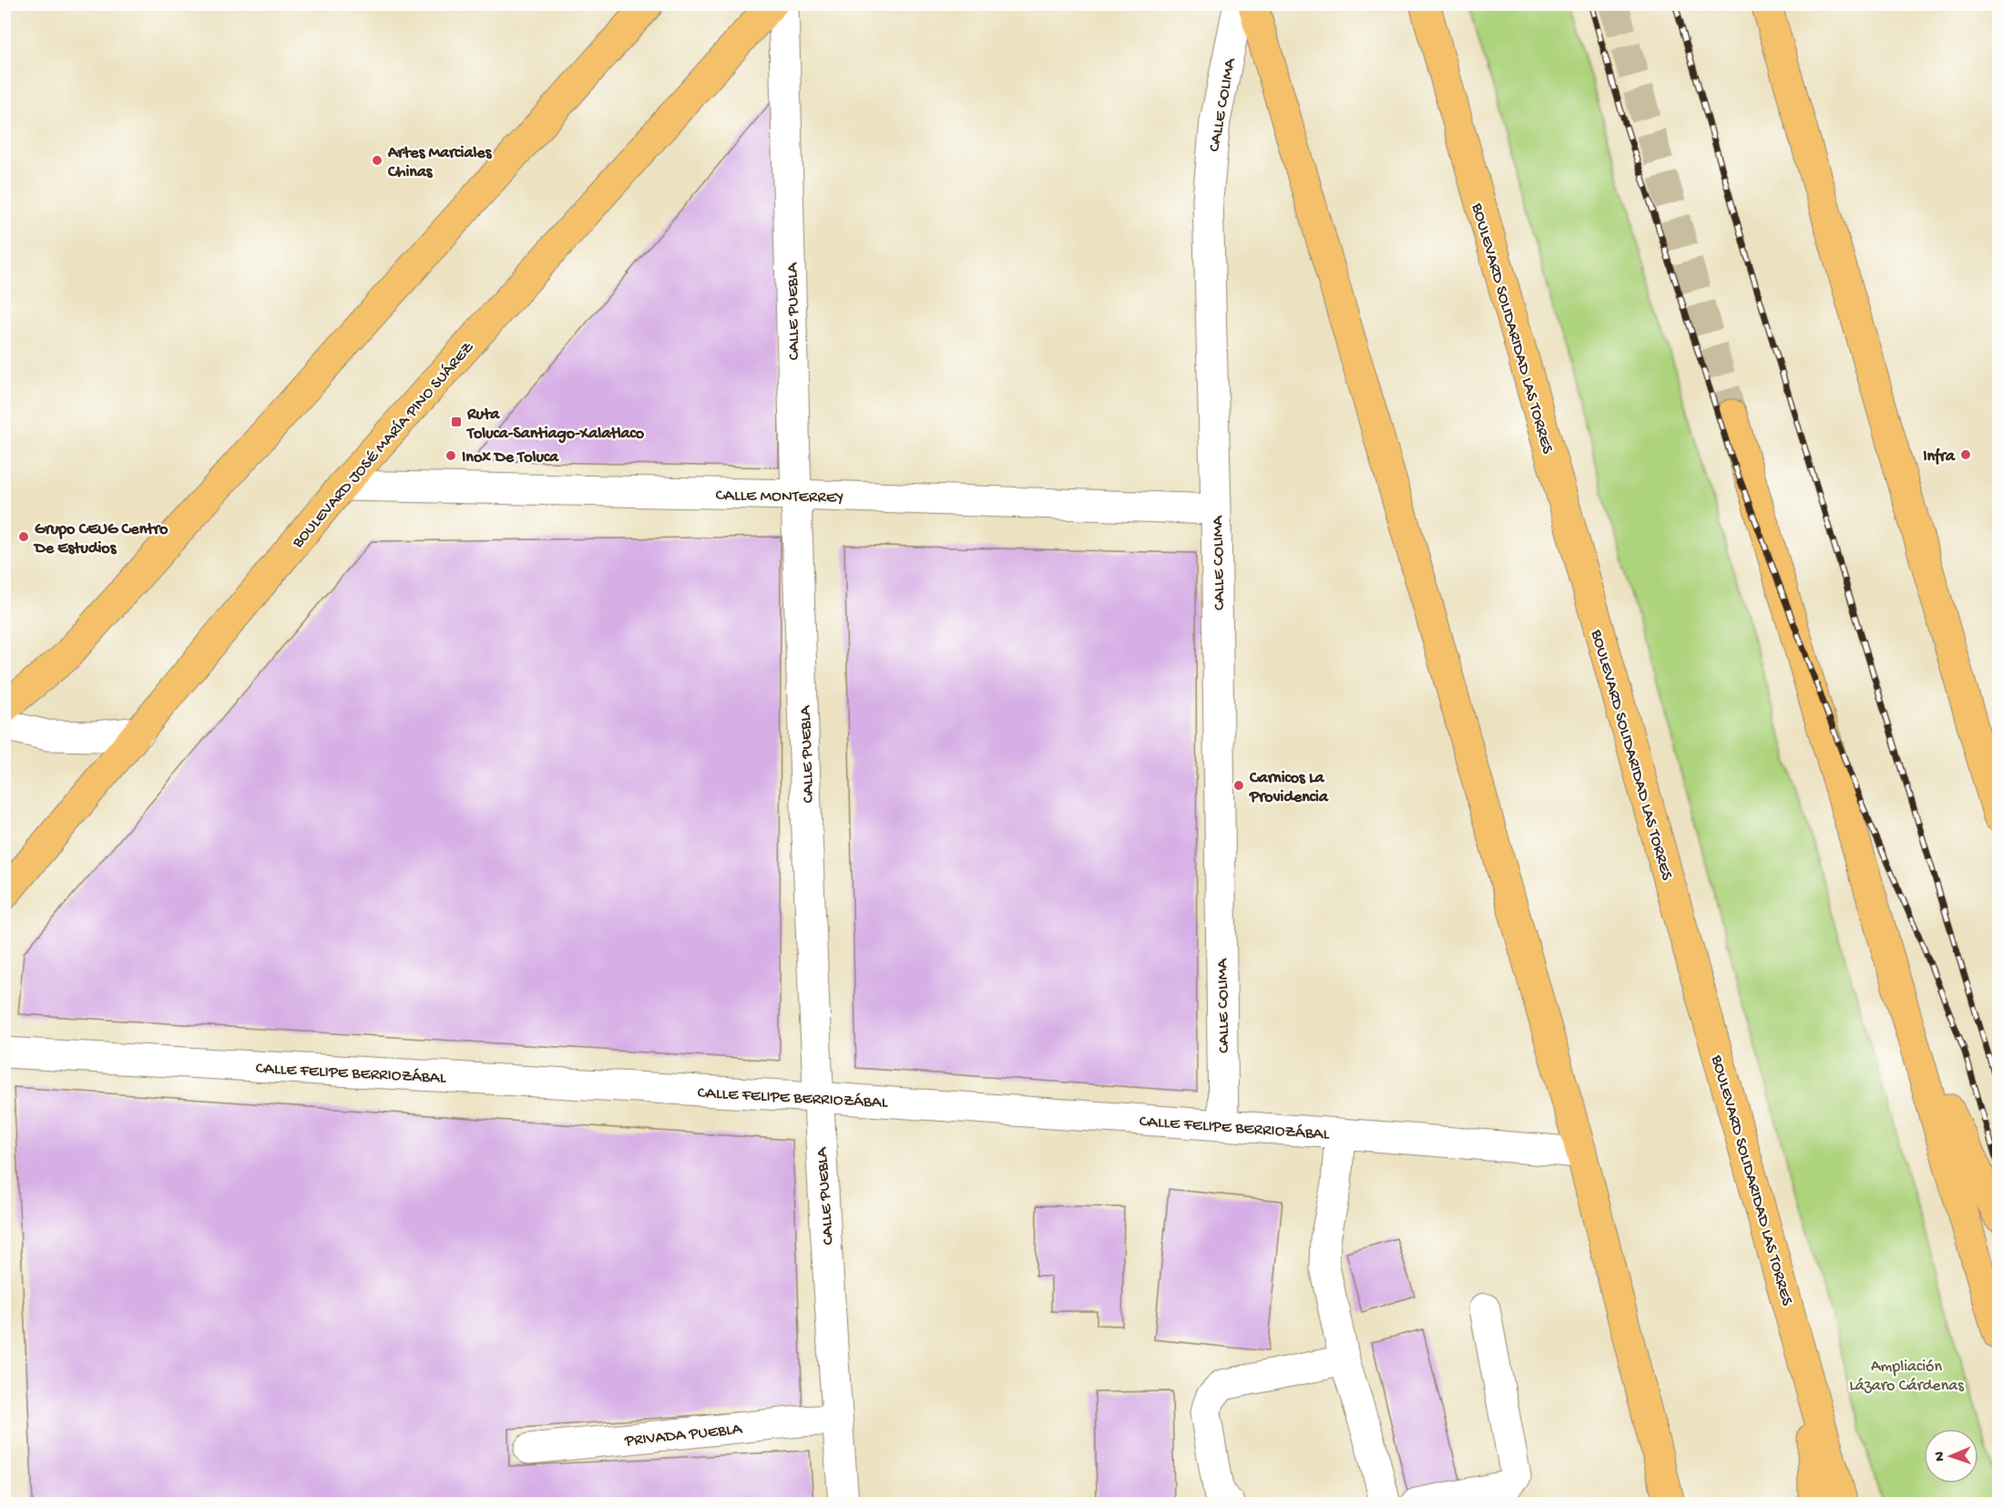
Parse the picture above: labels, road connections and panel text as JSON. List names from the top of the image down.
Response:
{
  "streets": {
    "main road": ["BOULEVARD SOLIDARIDAD LAS TORRES", "BOULEVARD JOSÉ MARÍA PINO SUÁREZ"],
    "street": [
      "CALLE COLIMA",
      "CALLE PUEBLA",
      "CALLE MONTERREY",
      "CALLE FELIPE BERRIOZÁBAL",
      "PRIVADA PUEBLA"
    ]
  },
  "crossings": [
    ["CALLE COLIMA", "CALLE MONTERREY"],
    ["CALLE COLIMA", "CALLE FELIPE BERRIOZÁBAL"],
    ["CALLE PUEBLA", "CALLE MONTERREY"],
    ["CALLE PUEBLA", "CALLE FELIPE BERRIOZÁBAL"],
    ["CALLE PUEBLA", "PRIVADA PUEBLA"],
    ["BOULEVARD JOSÉ MARÍA PINO SUÁREZ", "CALLE MONTERREY"]
  ],
  "parks": ["Ampliación Lázaro Cárdenas"],
  "places": {
    "other": [
      "Artes Marciales Chinas",
      "Infra",
      "Inox De Toluca",
      "Grupo CEUG Centro De Estudios",
      "Carnicos La Providencia"
    ],
    "transit": ["Ruta Toluca-Santiago-Xalatlaco"]
  },
  "north": "left"
}
